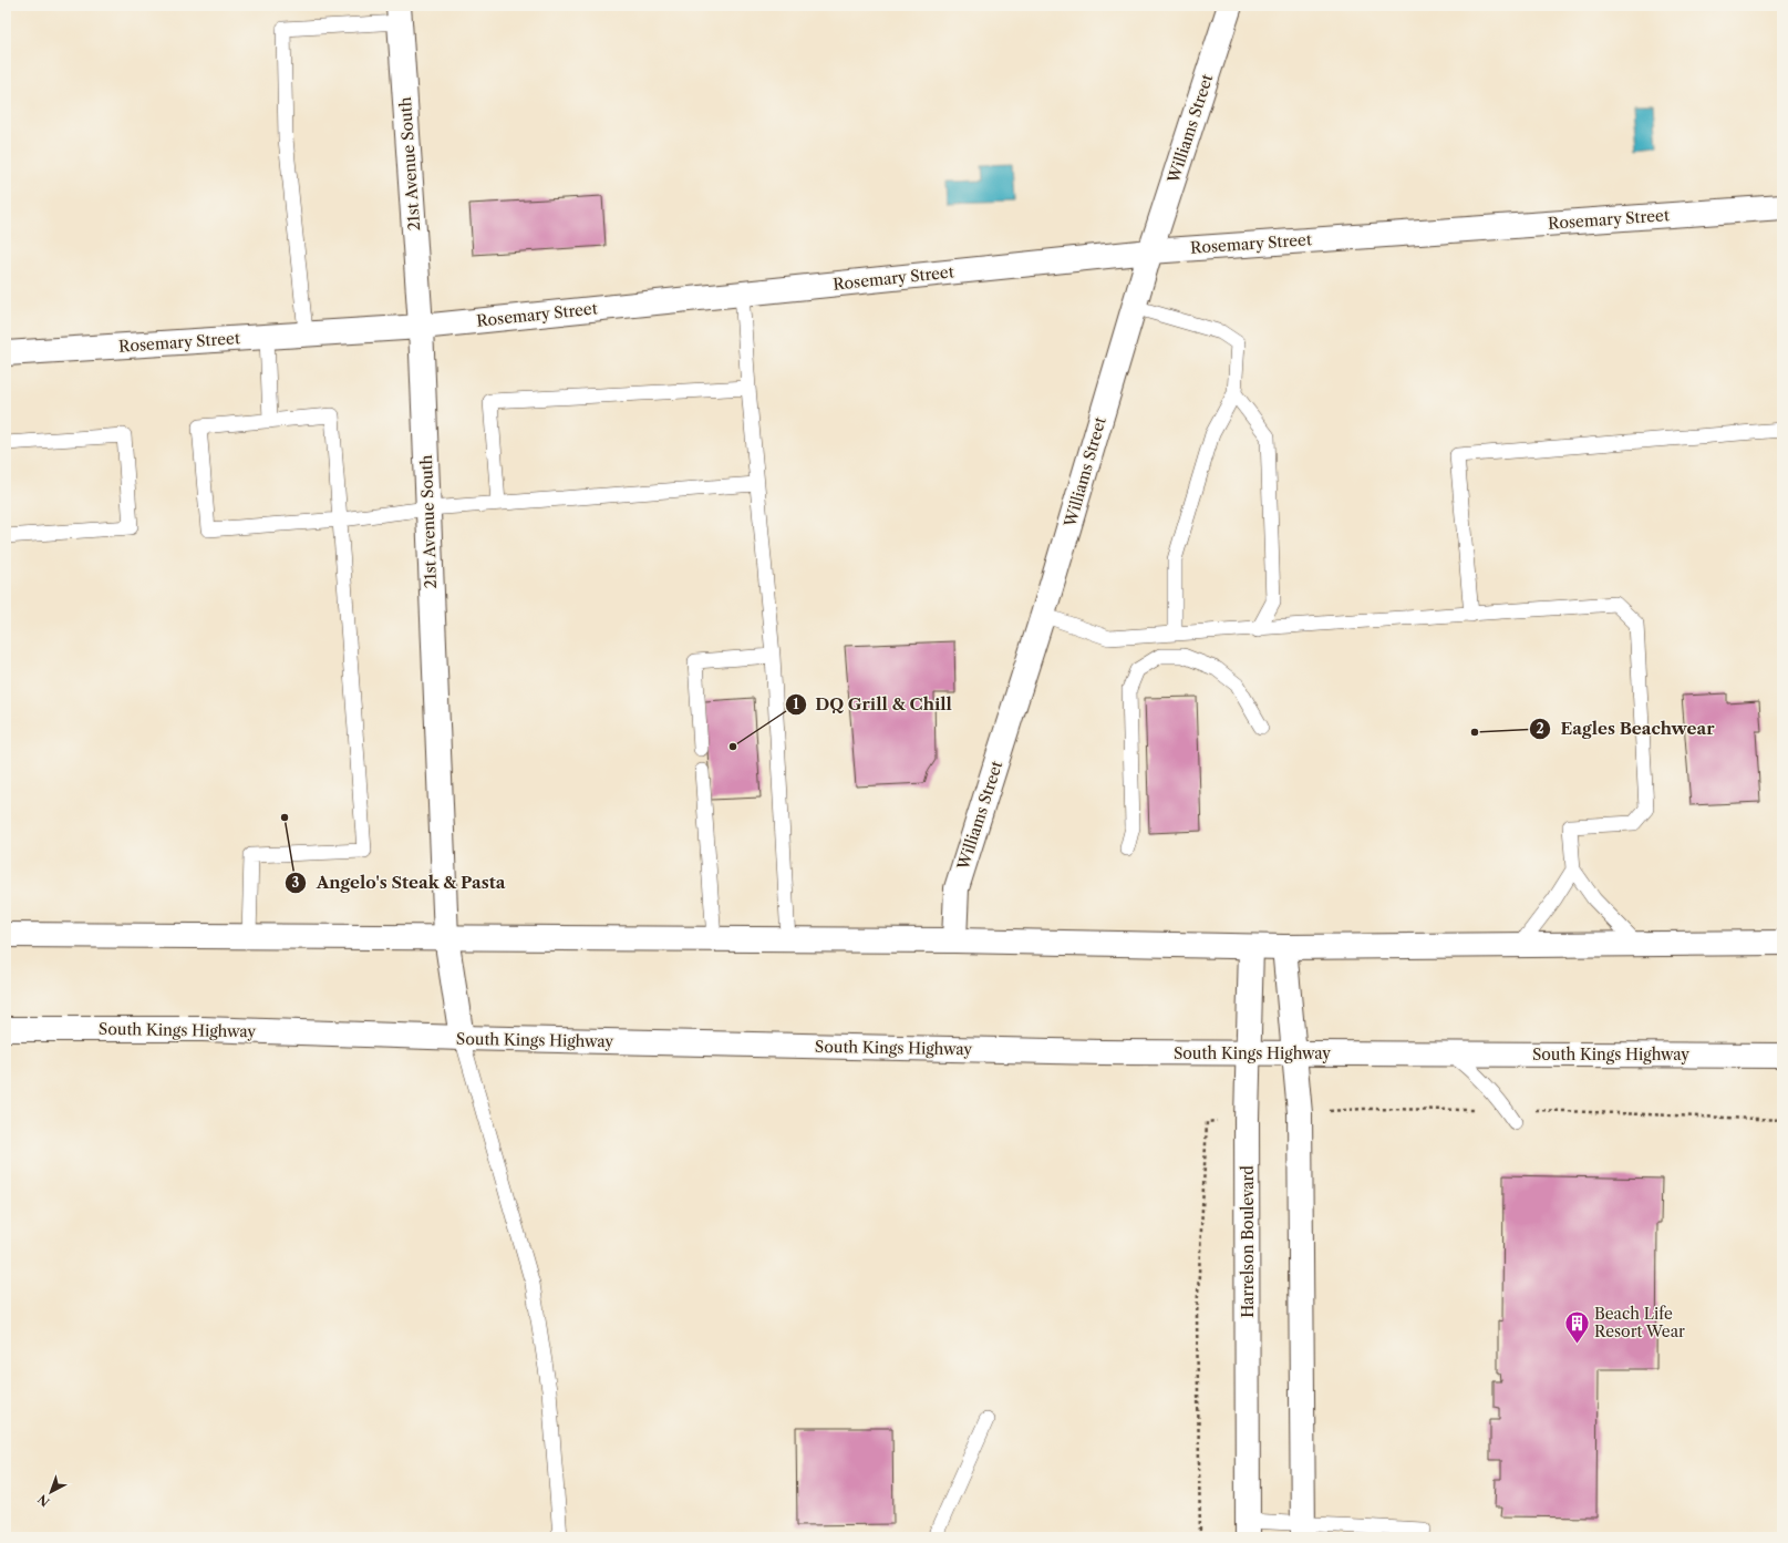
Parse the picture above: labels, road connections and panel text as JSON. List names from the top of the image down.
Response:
{
  "streets": {
    "main road": [
      "Williams Street",
      "21st Avenue South",
      "Rosemary Street",
      "South Kings Highway",
      "Harrelson Boulevard"
    ]
  },
  "crossings": [
    ["Williams Street", "Rosemary Street"],
    ["21st Avenue South", "Rosemary Street"],
    ["21st Avenue South", "South Kings Highway"],
    ["South Kings Highway", "Harrelson Boulevard"]
  ],
  "places": {
    "other": ["Eagles Beachwear", "DQ Grill & Chill", "Angelo's Steak & Pasta"],
    "building": ["Beach Life Resort Wear"]
  },
  "north": "bottom left"
}
